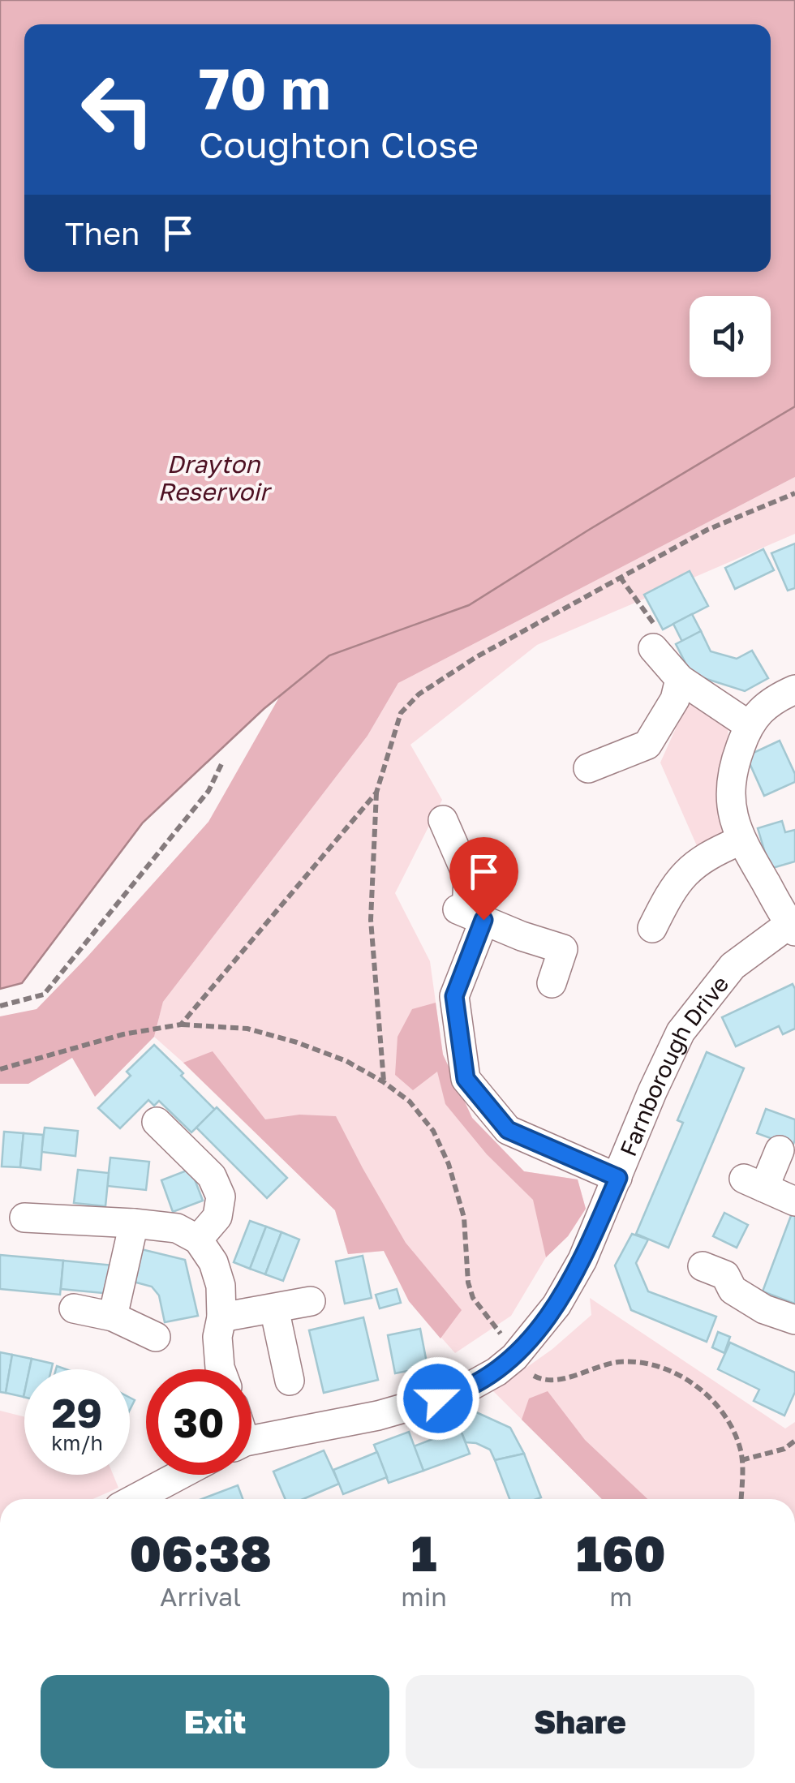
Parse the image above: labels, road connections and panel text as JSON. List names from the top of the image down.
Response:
{
  "streets": {
    "street": ["Farnborough Drive"]
  },
  "water": ["Drayton Reservoir"],
  "page": {
    "turn": ["70 m", "Coughton Close"],
    "then": "Then",
    "speed": "29 km/h",
    "limit": "30",
    "eta": [
      "06:38",
      "Arrival",
      "1",
      "min",
      "160",
      "m"
    ],
    "buttons": ["Exit", "Share"]
  }
}
